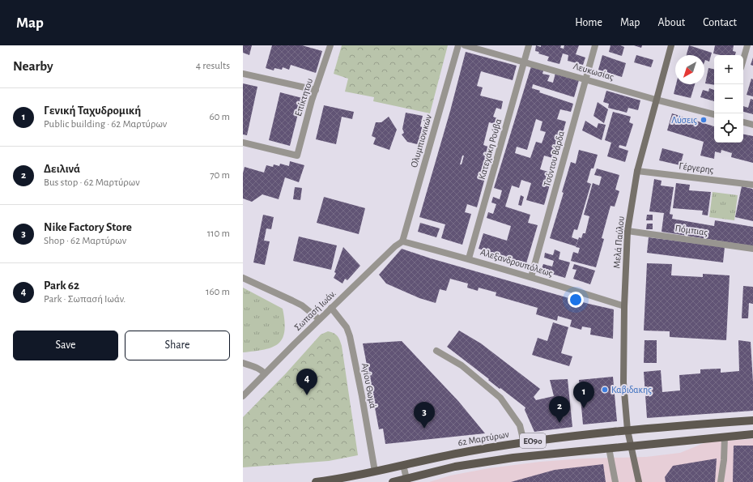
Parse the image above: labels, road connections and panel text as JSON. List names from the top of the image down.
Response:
{
  "streets": {
    "main road": ["62 Μαρτύρων", "ΕΟ90"],
    "street": [
      "Λευκωσίας",
      "Επίκτητου",
      "Ολυμπιονικών",
      "Κατεχάκη Ρούβα",
      "Τσόντου Βάρδα",
      "Γέργερης",
      "Πόμπιας",
      "Μελά Παύλου",
      "Αλεξανδρουπόλεως",
      "Σωπασή Ιωάν.",
      "Αγίου Θωμά"
    ]
  },
  "crossings": [
    ["Λευκωσίας", "Κατεχάκη Ρούβα"],
    ["Λευκωσίας", "Τσόντου Βάρδα"],
    ["Λευκωσίας", "Μελά Παύλου"],
    ["Ολυμπιονικών", "Αλεξανδρουπόλεως"],
    ["Ολυμπιονικών", "Σωπασή Ιωάν."],
    ["Κατεχάκη Ρούβα", "Αλεξανδρουπόλεως"],
    ["Τσόντου Βάρδα", "Αλεξανδρουπόλεως"],
    ["Γέργερης", "Μελά Παύλου"],
    ["Πόμπιας", "Μελά Παύλου"],
    ["Μελά Παύλου", "Αλεξανδρουπόλεως"],
    ["Μελά Παύλου", "62 Μαρτύρων"],
    ["Μελά Παύλου", "ΕΟ90"],
    ["Αλεξανδρουπόλεως", "Σωπασή Ιωάν."],
    ["Σωπασή Ιωάν.", "Αγίου Θωμά"],
    ["Αγίου Θωμά", "62 Μαρτύρων"]
  ],
  "places": ["Λύσεις", "Καβιδακης"],
  "north": "bottom left",
  "page": {
    "header": "Map",
    "nav": [
      "Home",
      "Map",
      "About",
      "Contact"
    ],
    "heading": ["Nearby", "4 results"],
    "map_buttons": ["+", "−"],
    "list": [
      {
        "mark": "1",
        "name": "Γενική Ταχυδρομική",
        "note": "Public building · 62 Μαρτύρων",
        "value": "60 m"
      },
      {
        "mark": "2",
        "name": "Δειλινά",
        "note": "Bus stop · 62 Μαρτύρων",
        "value": "70 m"
      },
      {
        "mark": "3",
        "name": "Nike Factory Store",
        "note": "Shop · 62 Μαρτύρων",
        "value": "110 m"
      },
      {
        "mark": "4",
        "name": "Park 62",
        "note": "Park · Σωπασή Ιωάν.",
        "value": "160 m"
      }
    ],
    "buttons": ["Save", "Share"],
    "pins": [
      "4",
      "1",
      "2",
      "3"
    ]
  }
}
